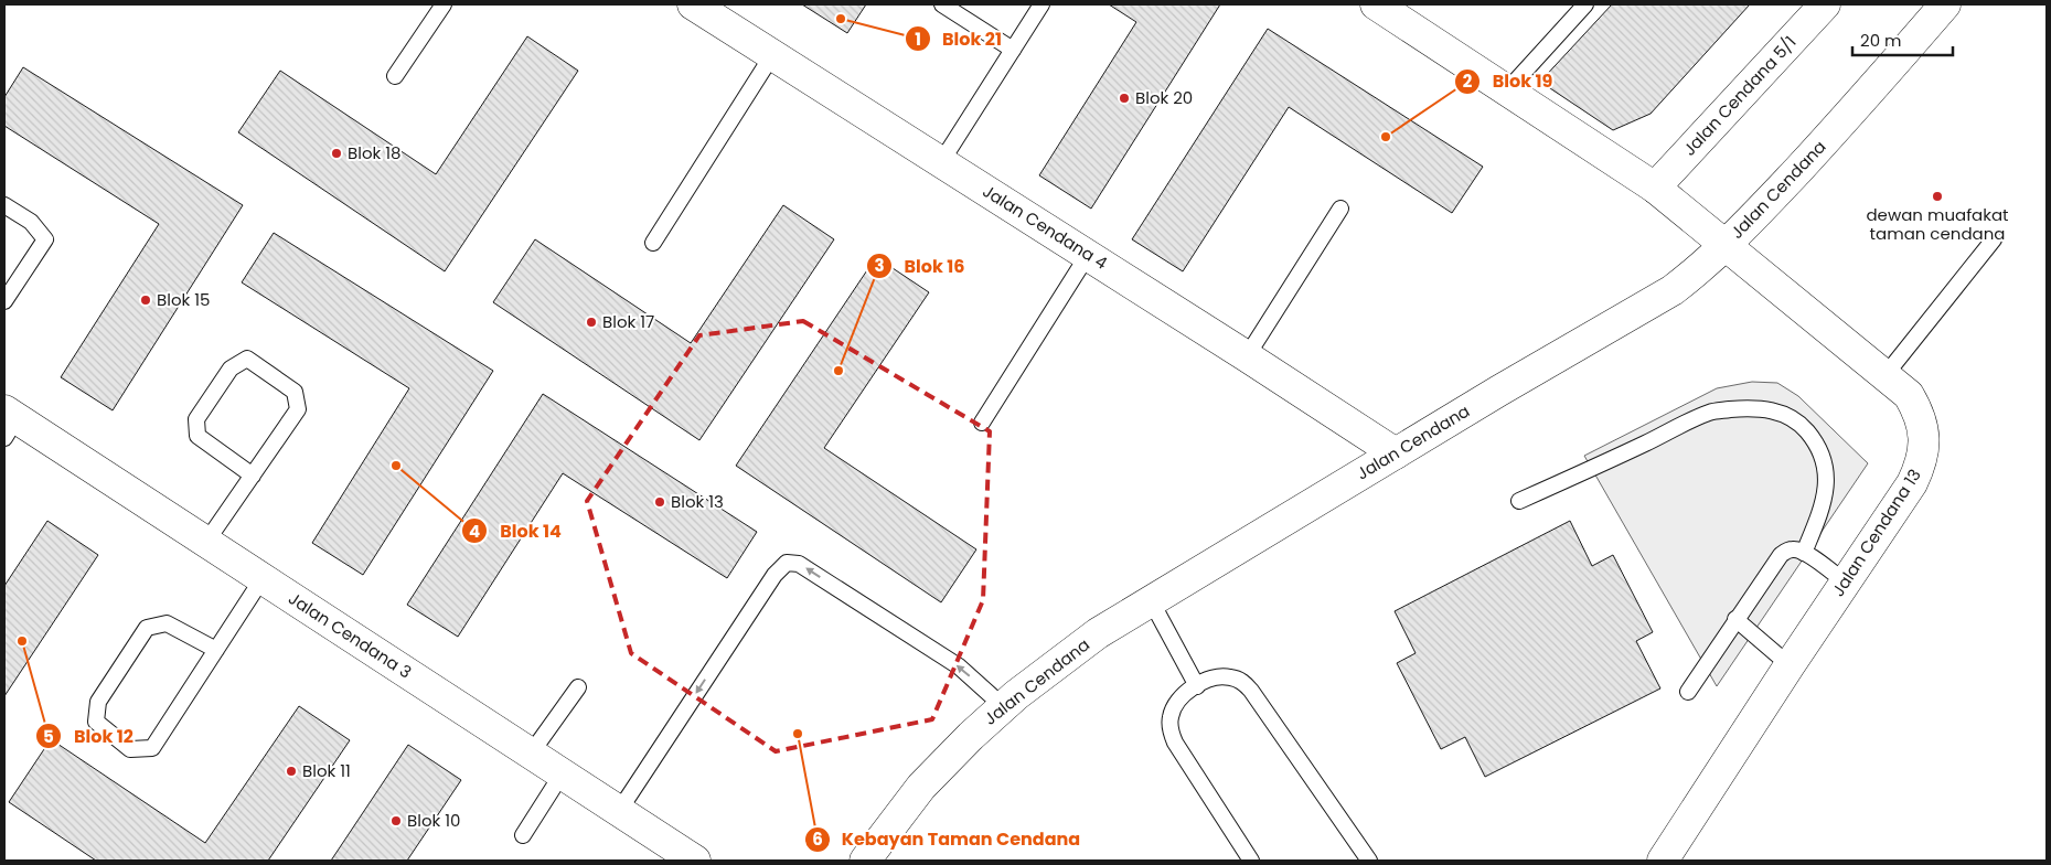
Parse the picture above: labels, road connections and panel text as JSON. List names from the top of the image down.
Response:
{
  "streets": {
    "street": [
      "Jalan Cendana 5/1",
      "Jalan Cendana",
      "Jalan Cendana 4",
      "Jalan Cendana 13",
      "Jalan Cendana 3"
    ]
  },
  "crossings": [
    ["Jalan Cendana 5/1", "Jalan Cendana 13"],
    ["Jalan Cendana", "Jalan Cendana 4"],
    ["Jalan Cendana", "Jalan Cendana 13"]
  ],
  "places": [
    "Blok 21",
    "Blok 20",
    "Blok 19",
    "Blok 18",
    "dewan muafakat taman cendana",
    "Blok 15",
    "Blok 17",
    "Blok 16",
    "Blok 14",
    "Blok 13",
    "Blok 12",
    "Kebayan Taman Cendana",
    "Blok 11",
    "Blok 10"
  ],
  "scale_bar": "20 m"
}
